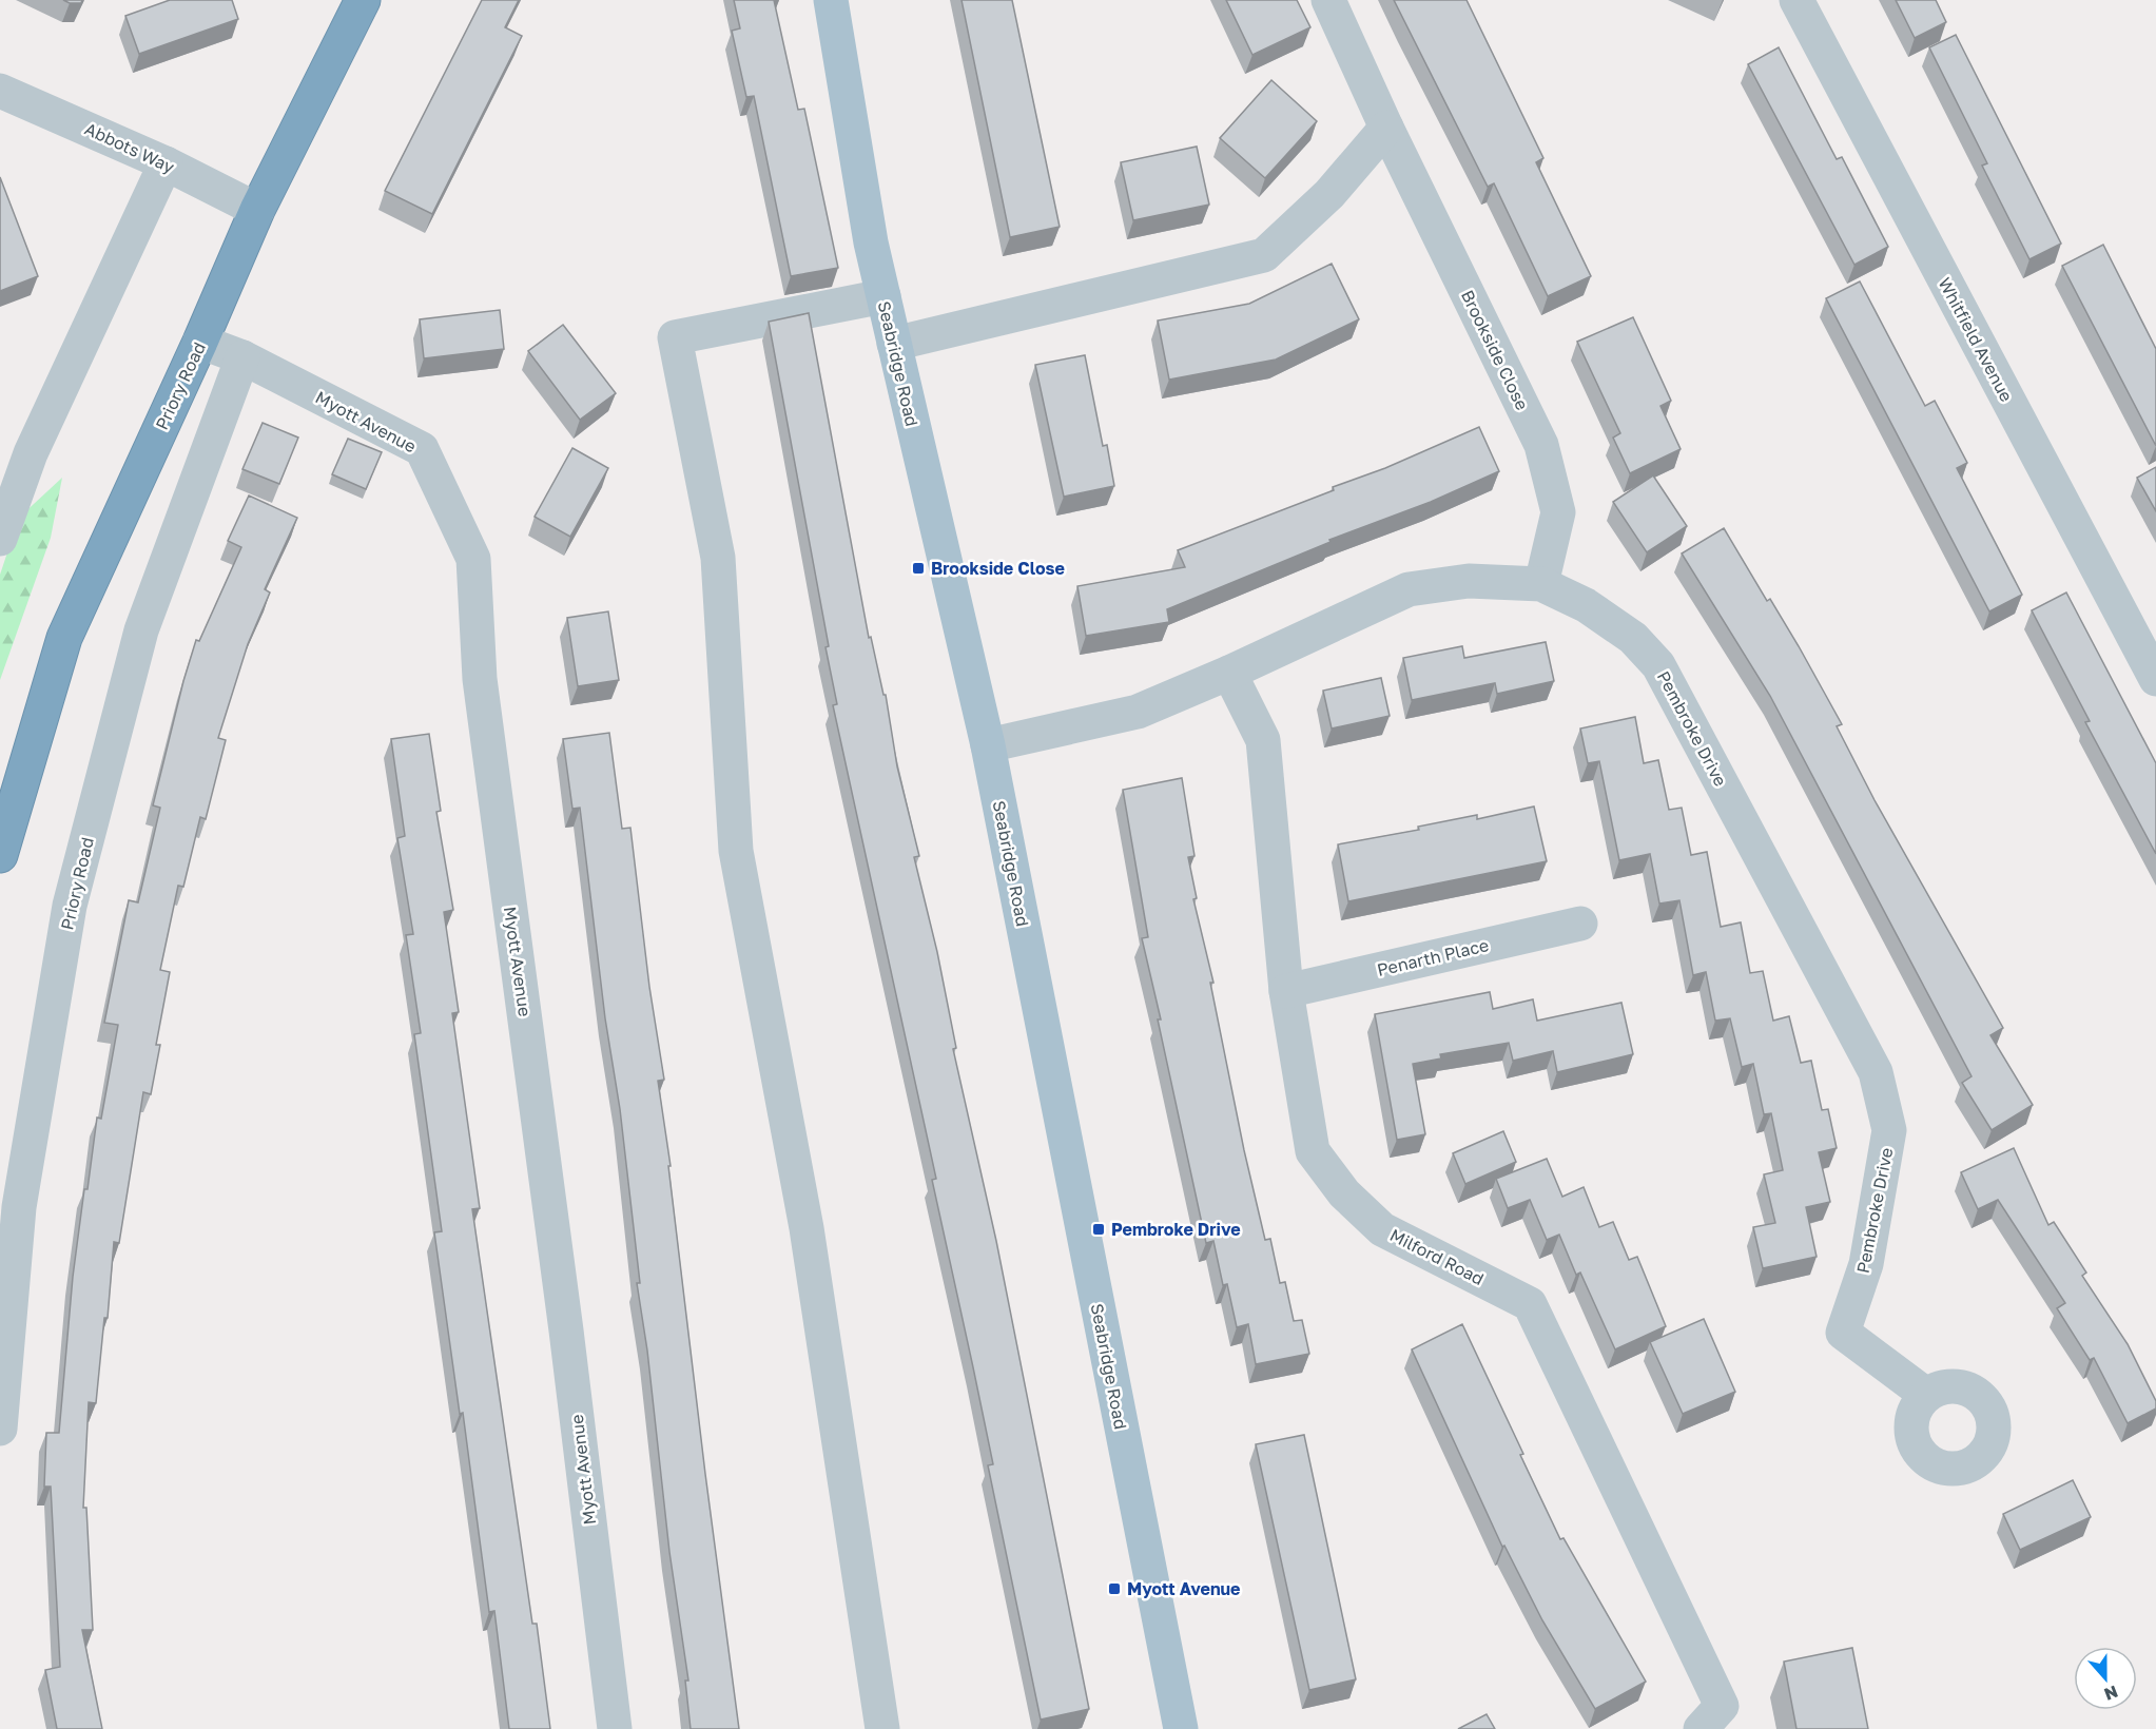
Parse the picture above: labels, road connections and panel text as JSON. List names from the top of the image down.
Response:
{
  "streets": {
    "highway": ["Priory Road"],
    "main road": ["Seabridge Road"],
    "street": [
      "Abbots Way",
      "Whitfield Avenue",
      "Brookside Close",
      "Myott Avenue",
      "Pembroke Drive",
      "Penarth Place",
      "Milford Road"
    ]
  },
  "crossings": [
    ["Abbots Way", "Priory Road"],
    ["Brookside Close", "Pembroke Drive"],
    ["Seabridge Road", "Pembroke Drive"],
    ["Priory Road", "Myott Avenue"],
    ["Pembroke Drive", "Milford Road"],
    ["Penarth Place", "Milford Road"]
  ],
  "places": {
    "transit": ["Brookside Close", "Pembroke Drive", "Myott Avenue"]
  },
  "north": "bottom"
}
